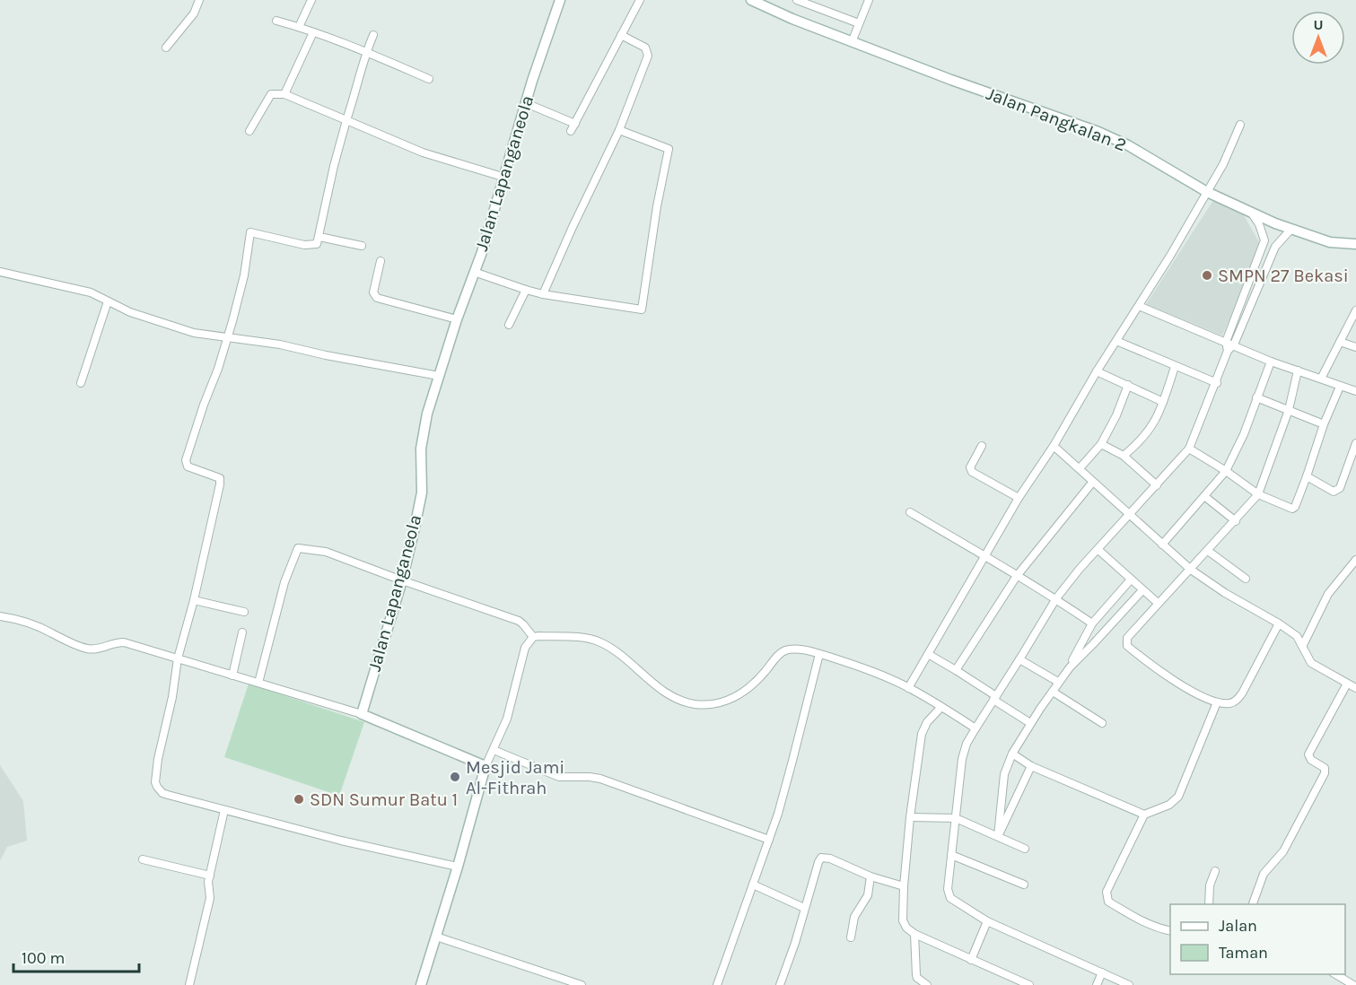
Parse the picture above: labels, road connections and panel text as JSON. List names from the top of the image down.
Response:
{
  "streets": {
    "street": ["Jalan Pangkalan 2", "Jalan Lapanganeola"]
  },
  "places": ["SMPN 27 Bekasi", "Mesjid Jami Al-Fithrah", "SDN Sumur Batu 1"],
  "legend": ["Jalan", "Taman"],
  "scale_bar": "100 m",
  "north": "top"
}
